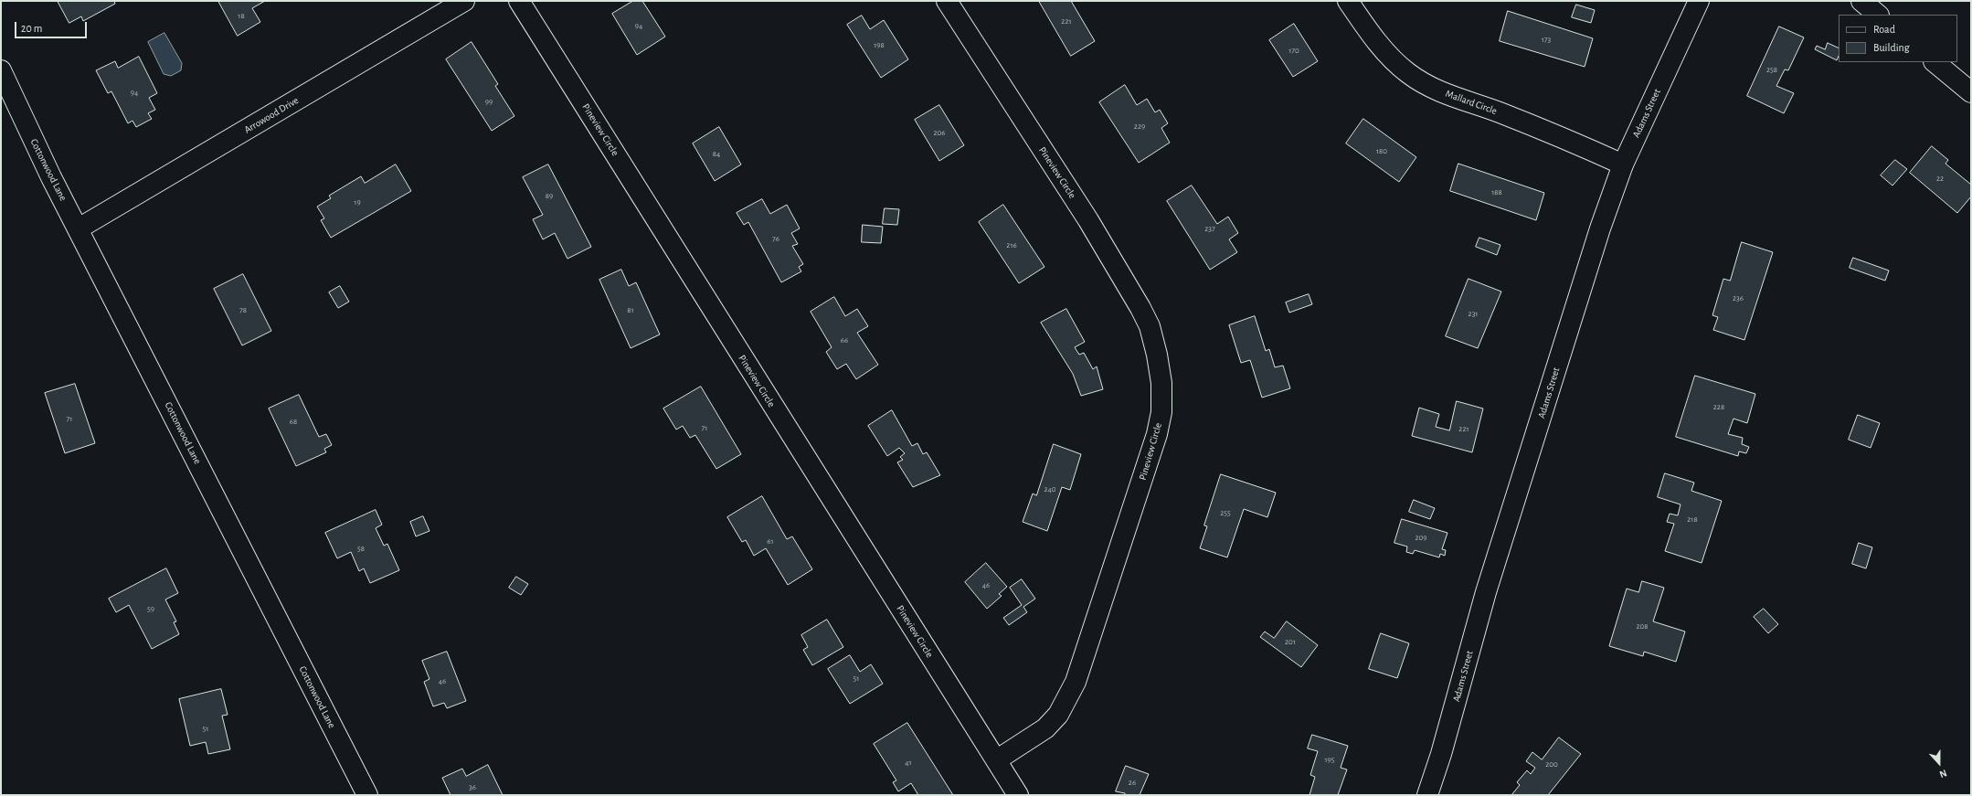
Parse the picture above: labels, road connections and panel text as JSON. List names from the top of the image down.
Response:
{
  "streets": {
    "street": [
      "Mallard Circle",
      "Adams Street",
      "Arrowood Drive",
      "Pineview Circle",
      "Cottonwood Lane"
    ]
  },
  "crossings": [
    ["Mallard Circle", "Adams Street"],
    ["Arrowood Drive", "Cottonwood Lane"]
  ],
  "house_numbers": [
    "18",
    "221",
    "94",
    "173",
    "198",
    "170",
    "258",
    "94",
    "99",
    "229",
    "206",
    "180",
    "84",
    "22",
    "188",
    "89",
    "19",
    "237",
    "76",
    "216",
    "236",
    "78",
    "81",
    "231",
    "66",
    "228",
    "71",
    "68",
    "71",
    "221",
    "240",
    "255",
    "218",
    "209",
    "61",
    "58",
    "46",
    "59",
    "208",
    "201",
    "51",
    "46",
    "51",
    "195",
    "41",
    "200",
    "26",
    "36"
  ],
  "legend": ["Road", "Building"],
  "scale_bar": "20 m",
  "north": "bottom"
}
